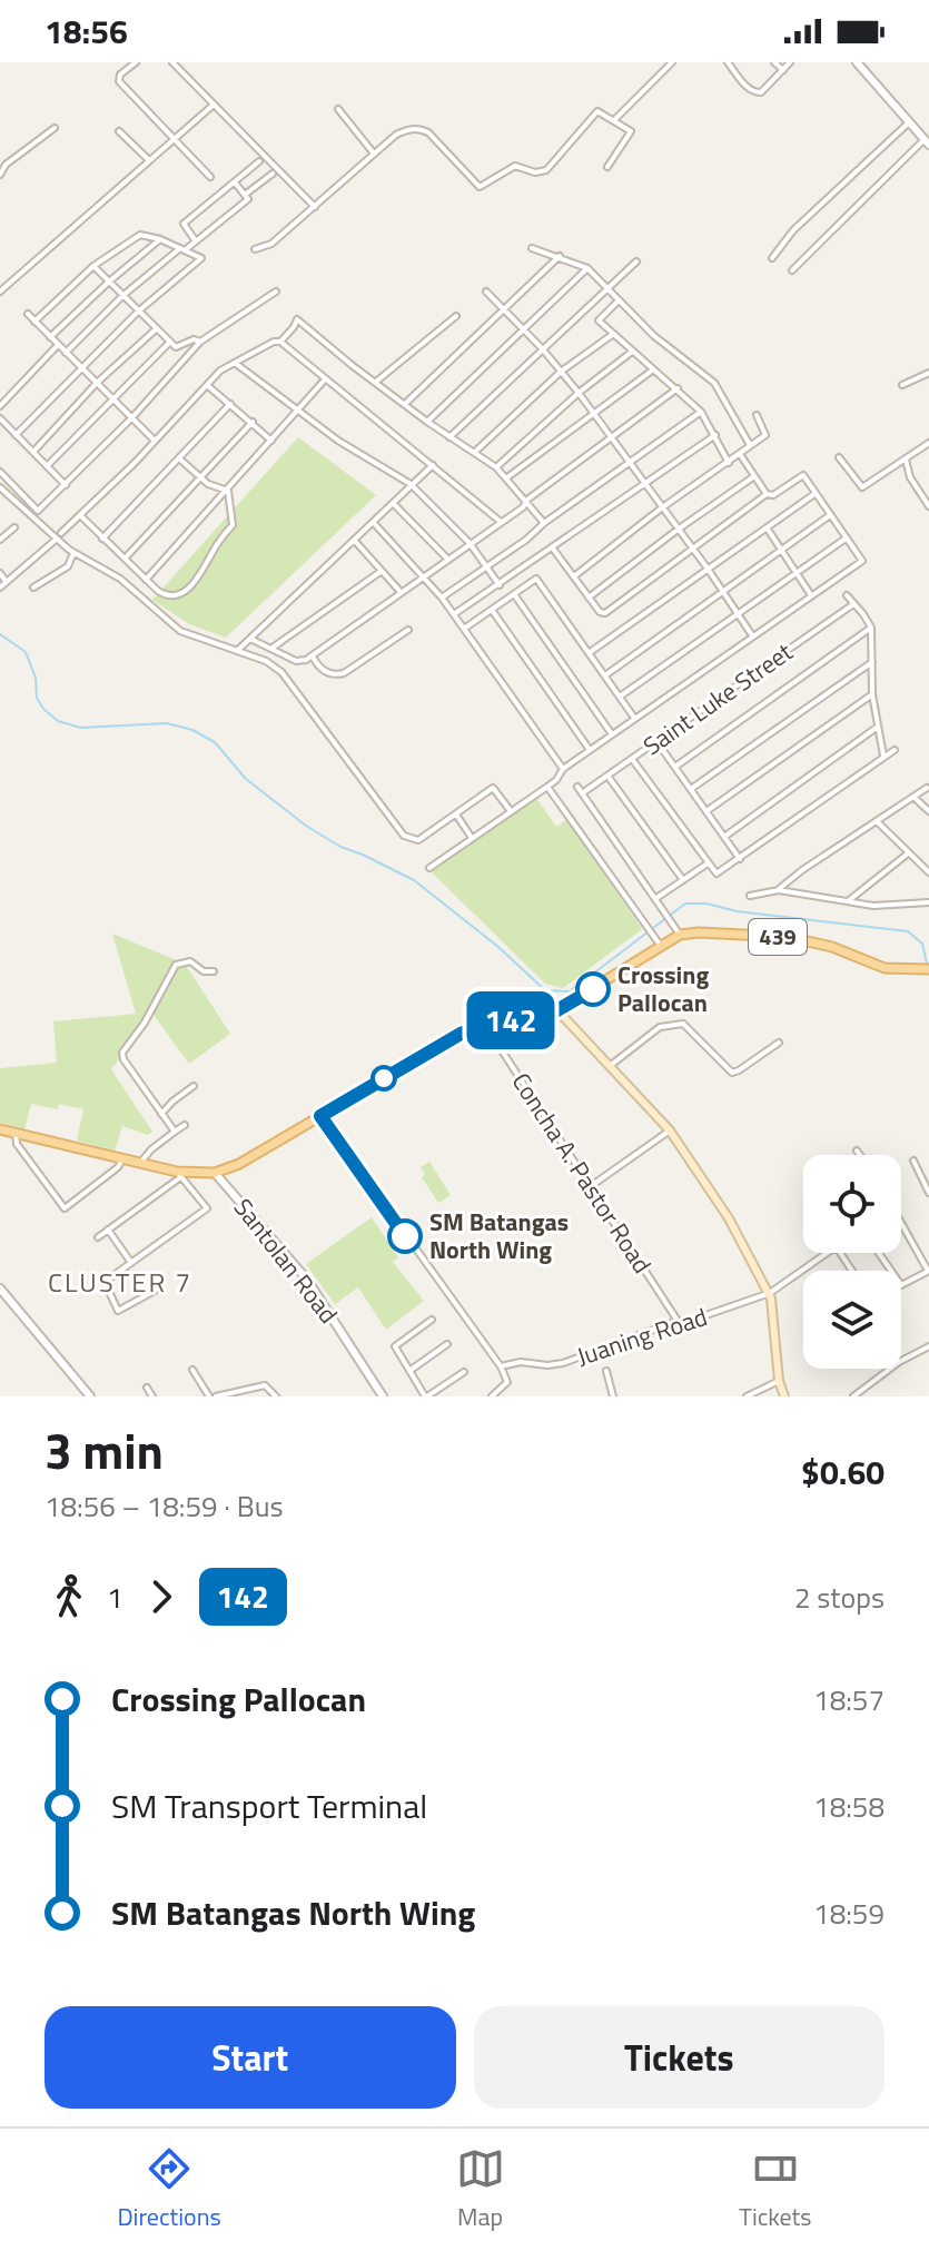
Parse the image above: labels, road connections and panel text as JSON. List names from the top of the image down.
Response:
{
  "streets": {
    "main road": ["439"],
    "street": [
      "Saint Luke Street",
      "Concha A. Pastor Road",
      "Santolan Road",
      "Juaning Road"
    ]
  },
  "crossings": [
    ["439", "Concha A. Pastor Road"],
    ["439", "Santolan Road"],
    ["Concha A. Pastor Road", "Juaning Road"]
  ],
  "districts": ["CLUSTER 7"],
  "places": ["Crossing Pallocan", "SM Batangas North Wing"],
  "lines": ["bus line 142"],
  "page": {
    "status": "18:56",
    "on_map": "142",
    "heading": ["3 min", "18:56 – 18:59 · Bus", "$0.60"],
    "legs": ["1", "142", "2 stops"],
    "list": [
      {
        "name": "Crossing Pallocan",
        "value": "18:57"
      },
      {
        "name": "SM Transport Terminal",
        "value": "18:58"
      },
      {
        "name": "SM Batangas North Wing",
        "value": "18:59"
      }
    ],
    "buttons": ["Start", "Tickets"],
    "tabs": ["Directions", "Map", "Tickets"]
  }
}
